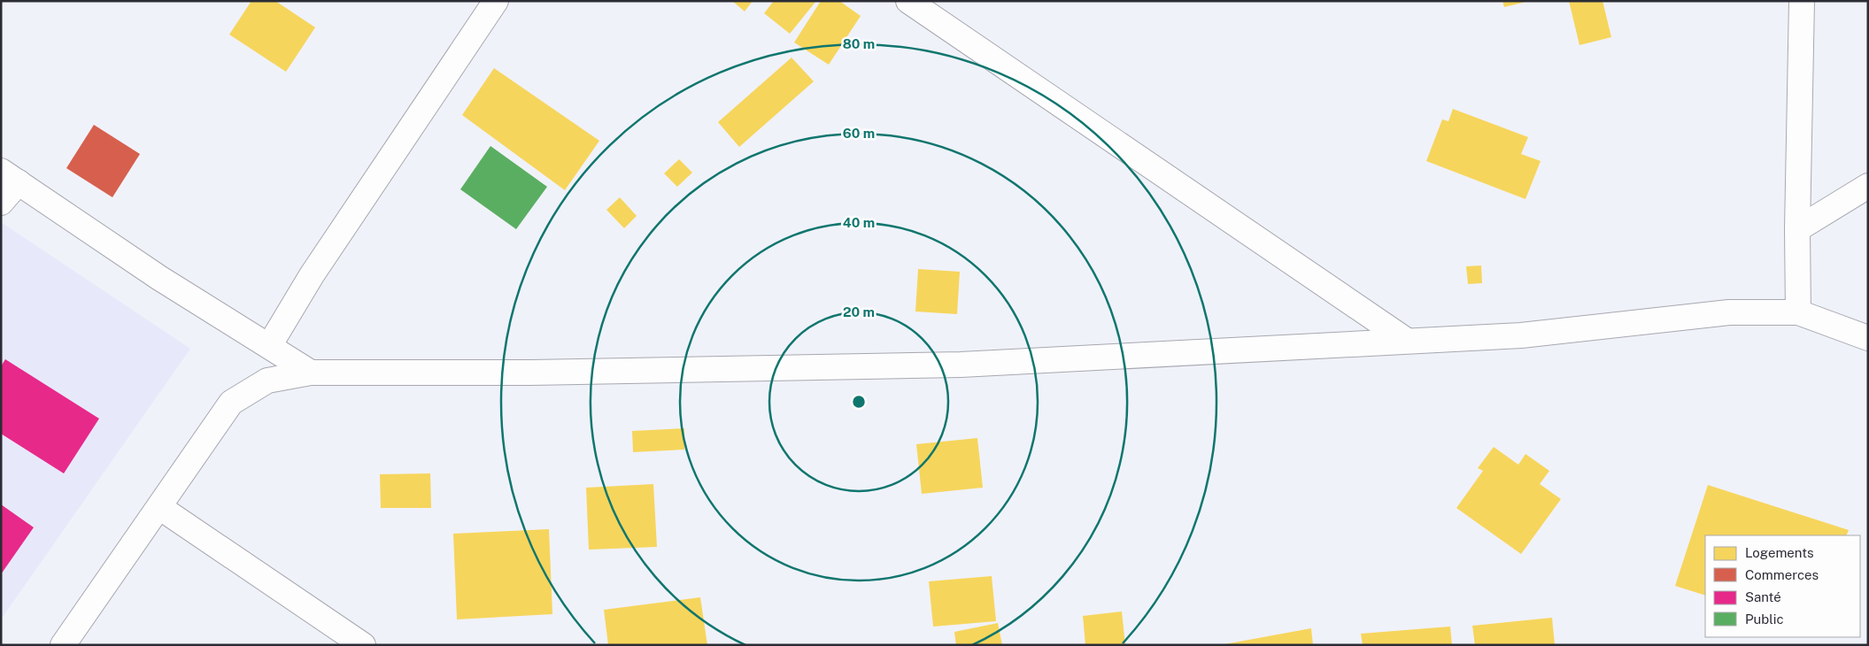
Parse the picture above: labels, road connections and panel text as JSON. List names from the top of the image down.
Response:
{
  "legend": [
    "Logements",
    "Commerces",
    "Santé",
    "Public"
  ],
  "rings": [
    "80 m",
    "60 m",
    "40 m",
    "20 m"
  ]
}
